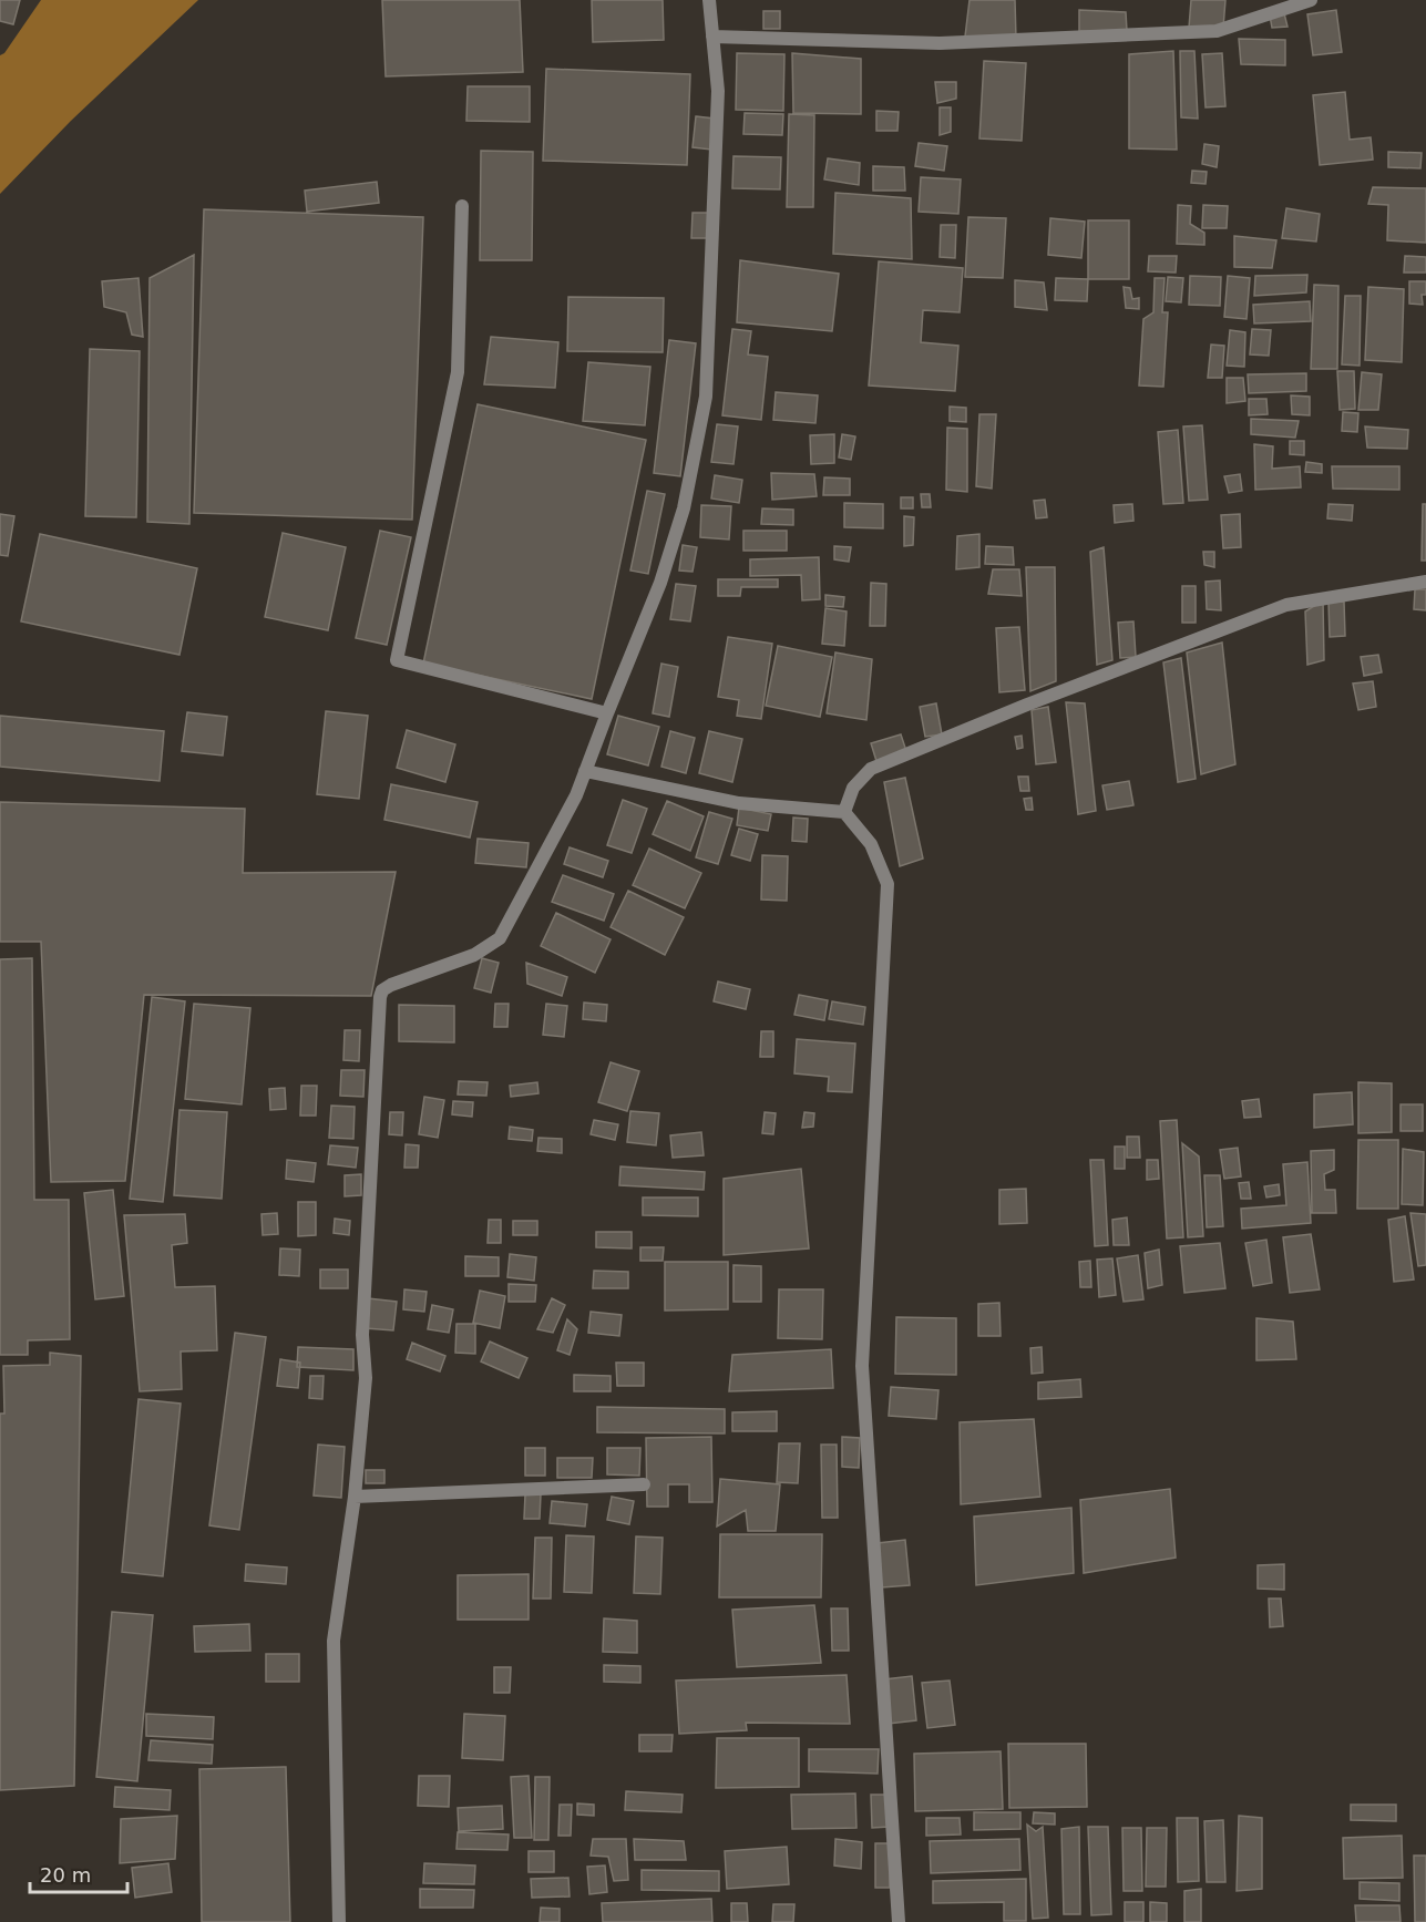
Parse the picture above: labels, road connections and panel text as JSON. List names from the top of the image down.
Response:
{
  "scale_bar": "20 m"
}
